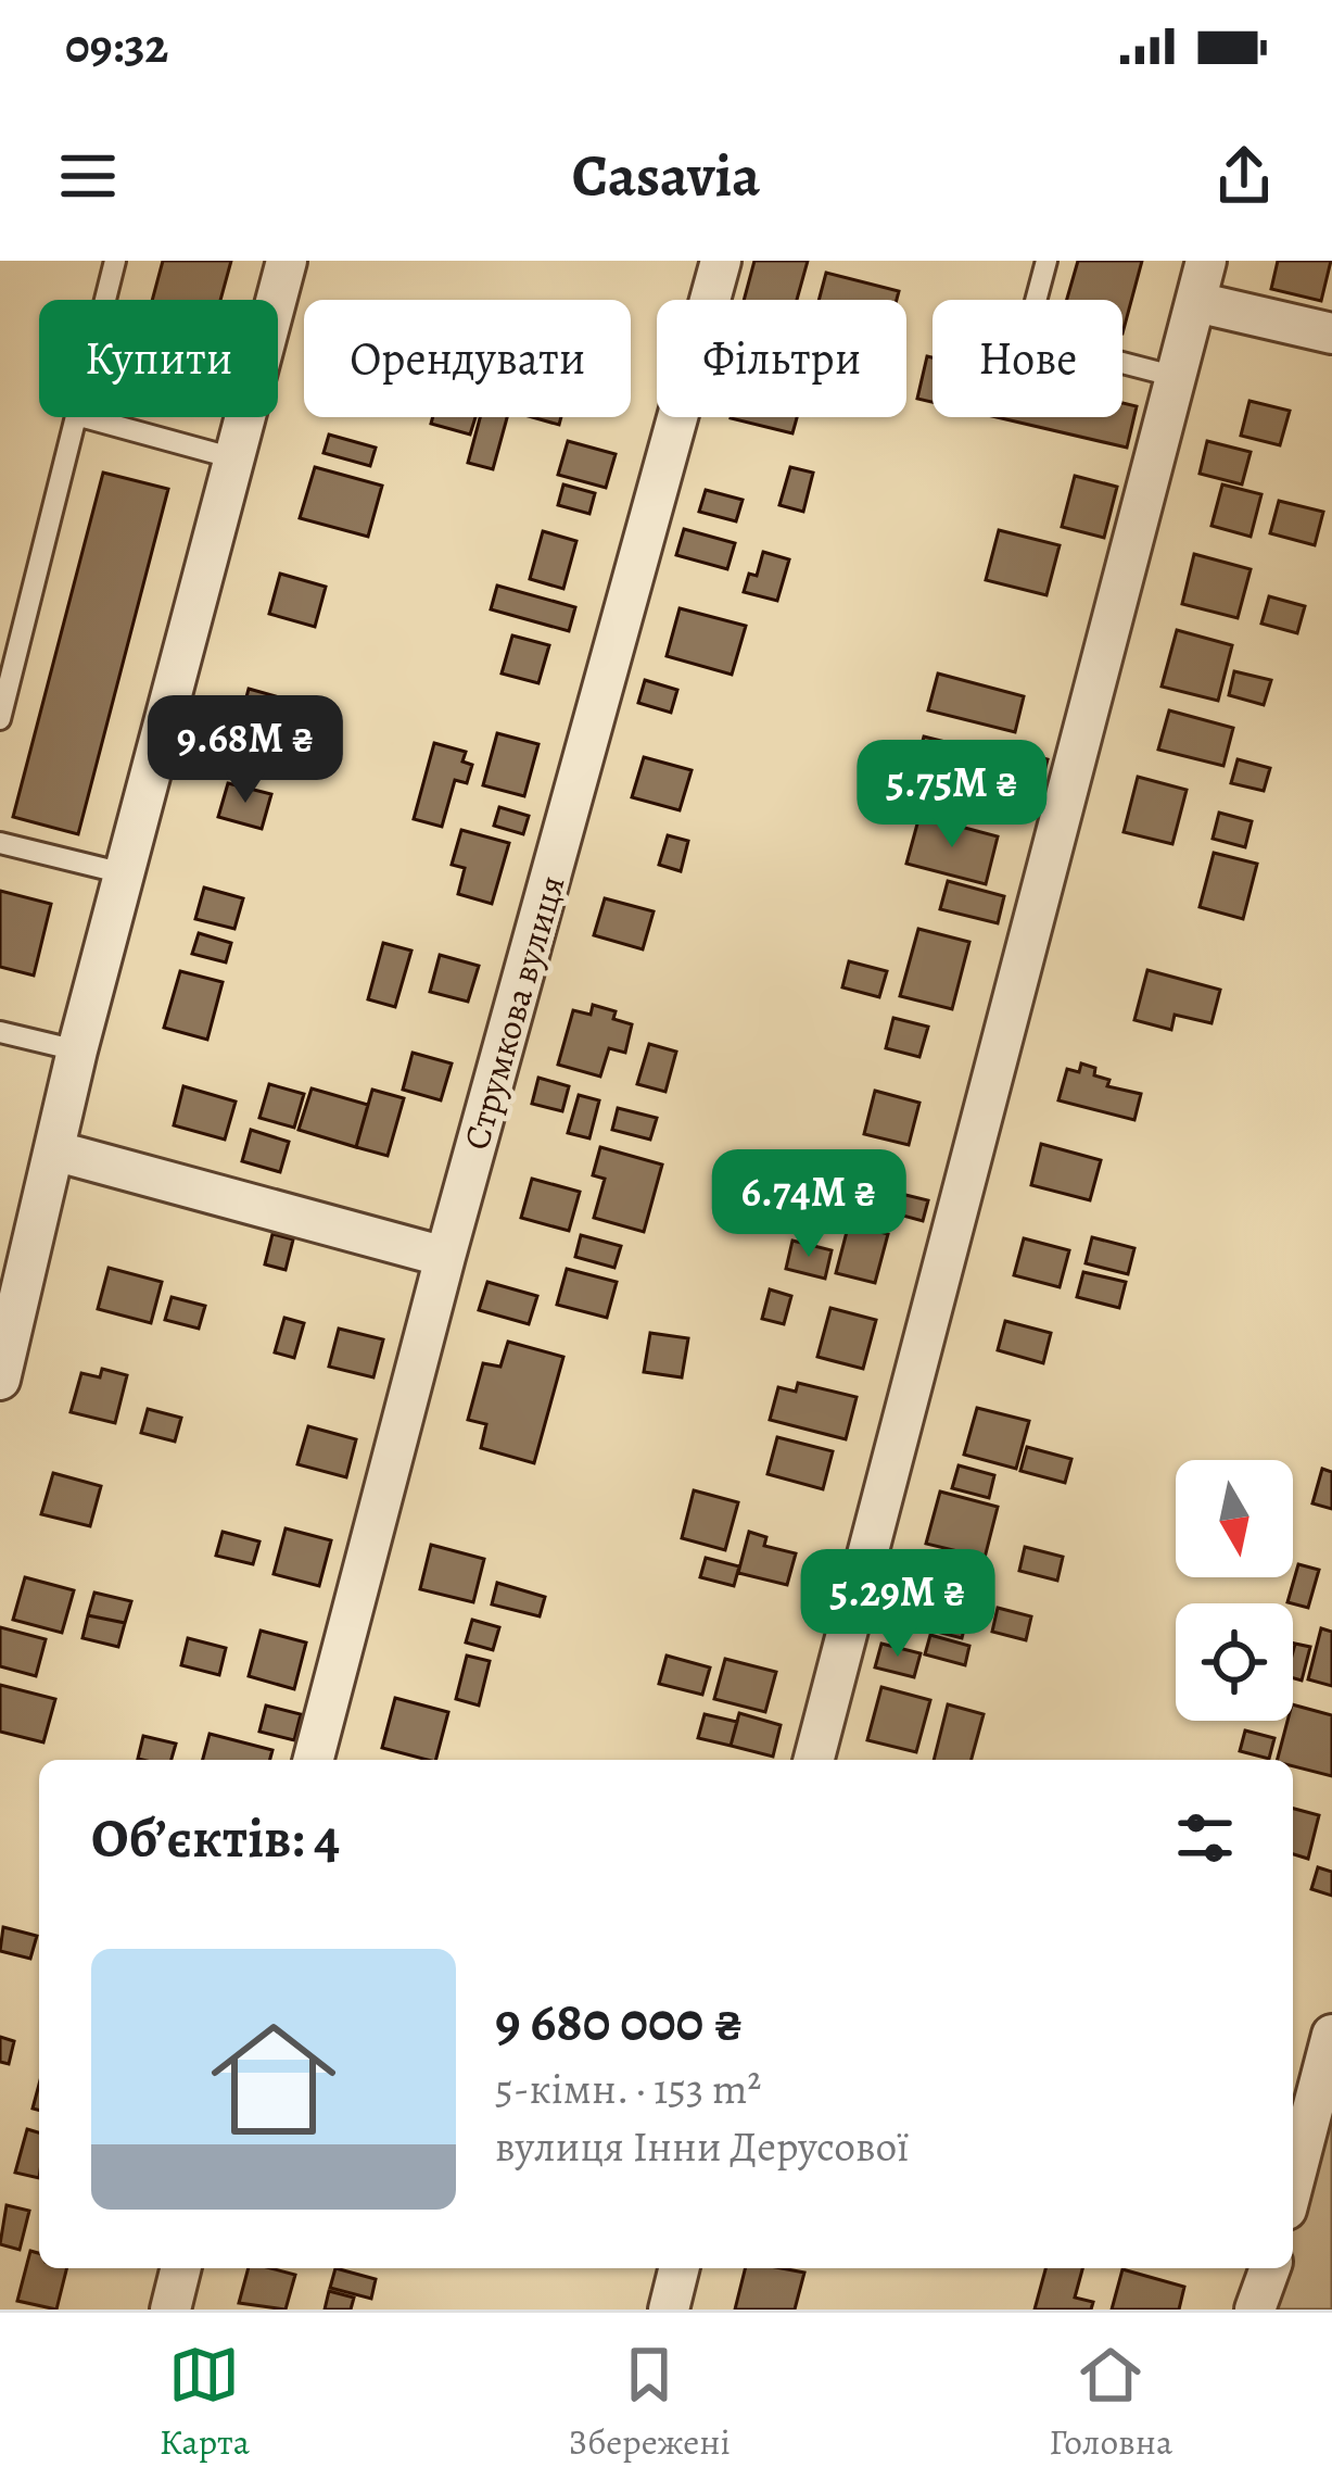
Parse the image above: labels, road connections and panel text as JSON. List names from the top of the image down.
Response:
{
  "streets": {
    "street": ["Струмкова вулиця"]
  },
  "north": "bottom",
  "page": {
    "status": "09:32",
    "header": "Casavia",
    "chip": [
      "Купити",
      "Орендувати",
      "Фільтри",
      "Нове"
    ],
    "price": [
      "9.68M ₴",
      "5.75M ₴",
      "6.74M ₴",
      "5.29M ₴"
    ],
    "heading": "Об’єктів: 4",
    "list": [
      {
        "name": "9 680 000 ₴",
        "note": "5-кімн. · 153 m² · вулиця Інни Дерусової"
      }
    ],
    "tabs": ["Карта", "Збережені", "Головна"]
  }
}
